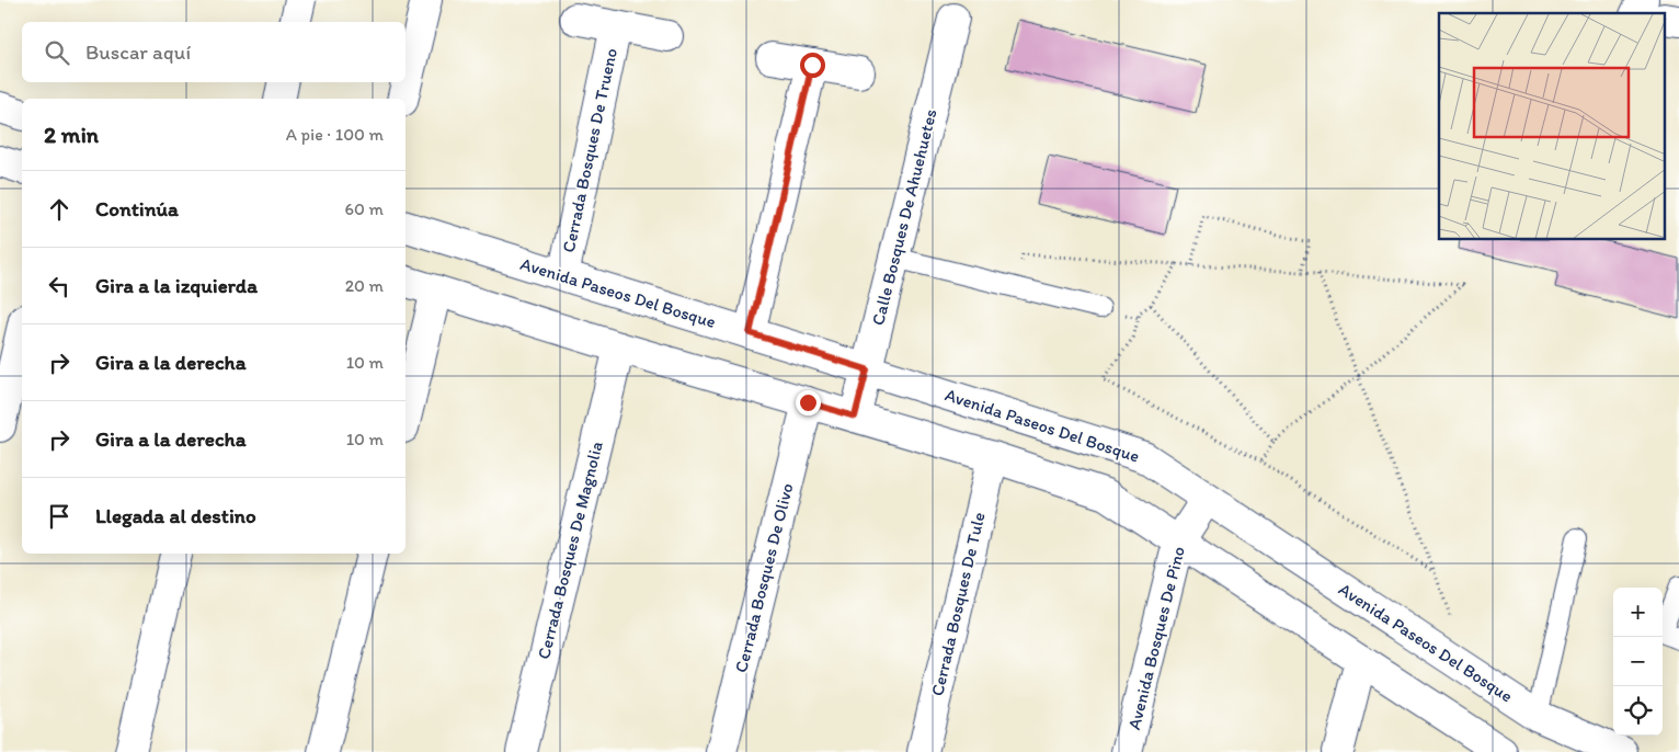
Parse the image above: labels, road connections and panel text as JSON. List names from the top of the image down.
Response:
{
  "streets": {
    "street": [
      "Cerrada Bosques De Trueno",
      "Calle Bosques De Ahuehuetes",
      "Avenida Paseos Del Bosque",
      "Cerrada Bosques De Magnolia",
      "Cerrada Bosques De Olivo",
      "Cerrada Bosques De Tule",
      "Avenida Bosques De Pino"
    ]
  },
  "crossings": [
    ["Cerrada Bosques De Trueno", "Avenida Paseos Del Bosque"],
    ["Calle Bosques De Ahuehuetes", "Avenida Paseos Del Bosque"],
    ["Avenida Paseos Del Bosque", "Avenida Bosques De Pino"]
  ],
  "page": {
    "search": "Buscar aquí",
    "heading": ["2 min", "A pie · 100 m"],
    "list": [
      ["Continúa", "60 m"],
      ["Gira a la izquierda", "20 m"],
      ["Gira a la derecha", "10 m"],
      ["Gira a la derecha", "10 m"],
      "Llegada al destino"
    ],
    "map_buttons": ["+", "−"]
  }
}
